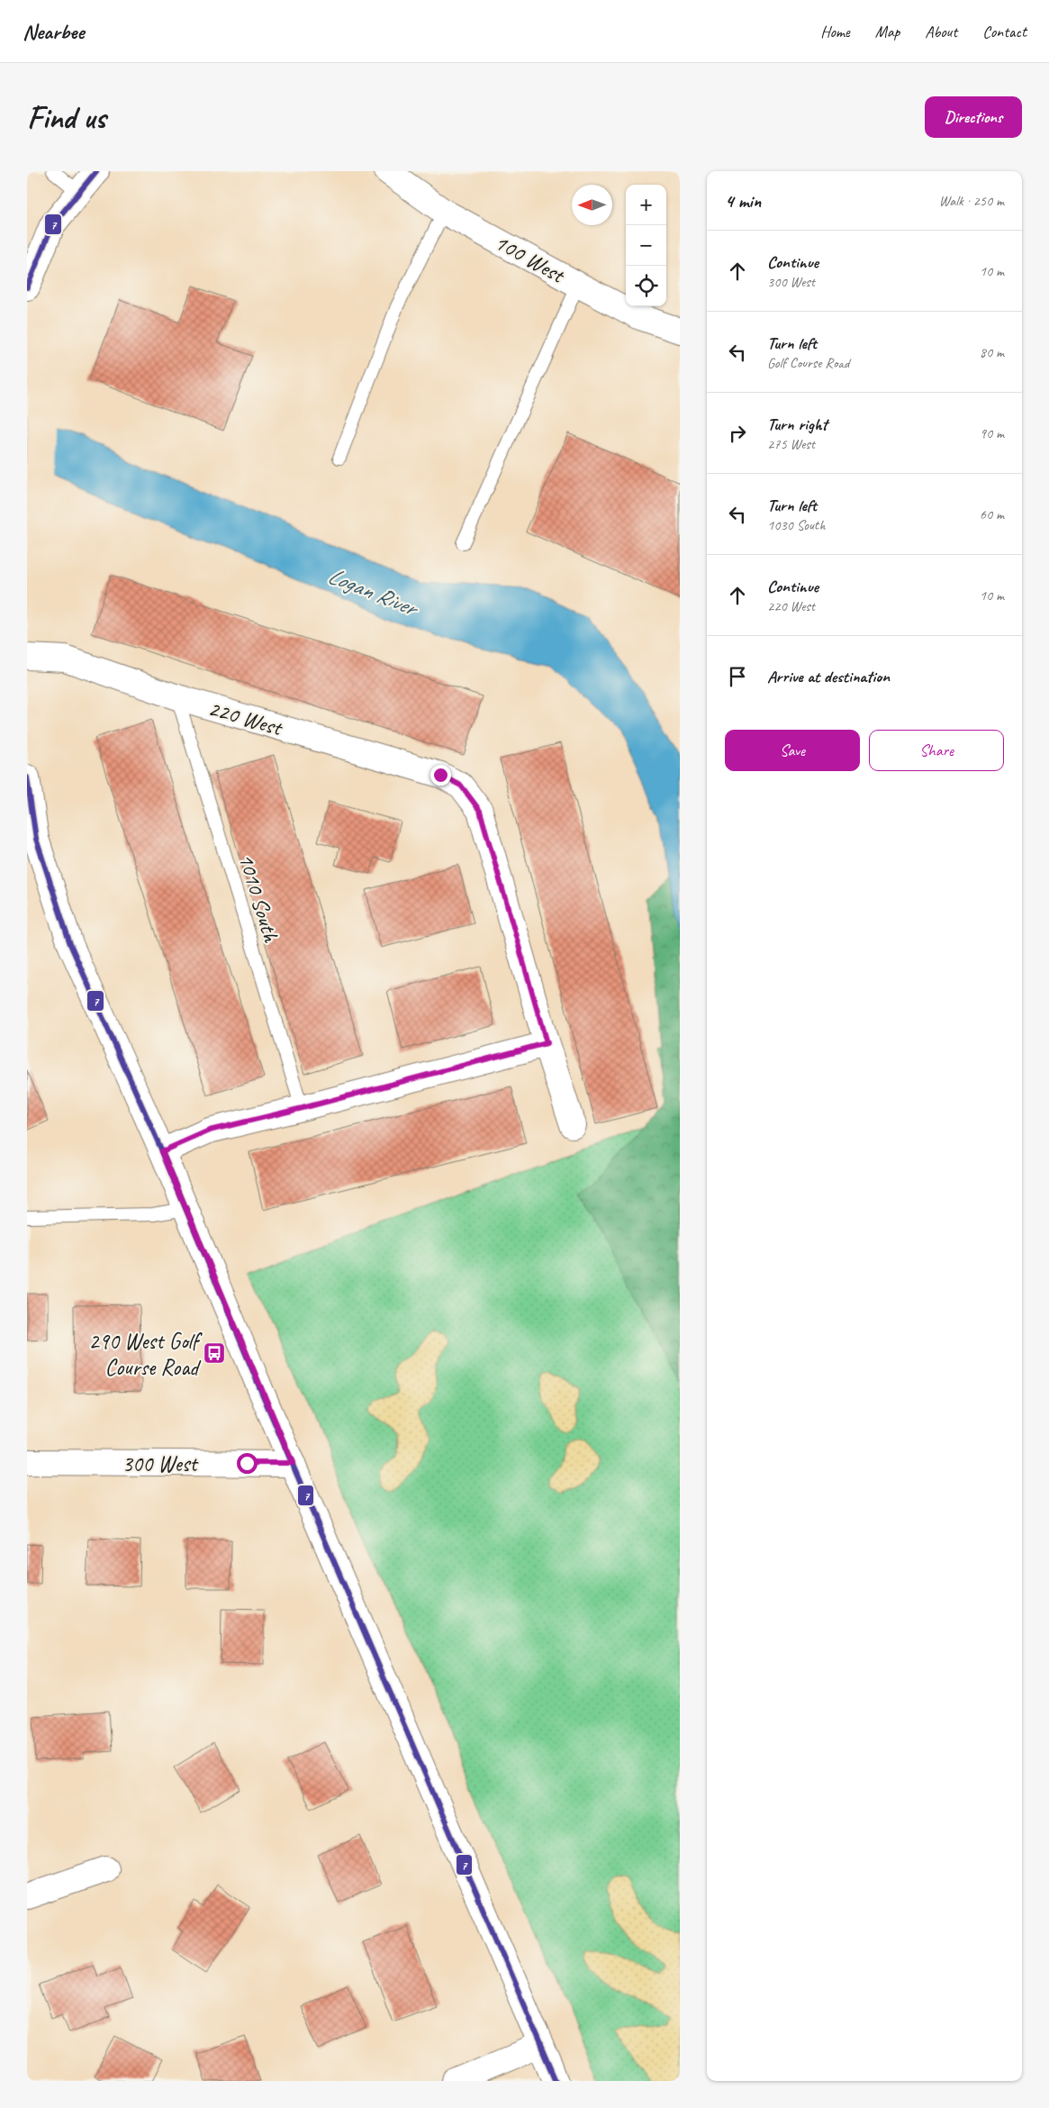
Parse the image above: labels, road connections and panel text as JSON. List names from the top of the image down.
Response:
{
  "streets": {
    "street": ["100 West", "220 West", "300 West"],
    "lane": ["1010 South"]
  },
  "crossings": [
    ["220 West", "1010 South"]
  ],
  "water": ["Logan River"],
  "places": {
    "bus stop": ["290 West Golf Course Road"]
  },
  "lines": ["transit line 7"],
  "north": "left",
  "page": {
    "header": "Nearbee",
    "nav": [
      "Home",
      "Map",
      "About",
      "Contact"
    ],
    "buttons": [
      "Directions",
      ["Save", "Share"]
    ],
    "title": "Find us",
    "heading": ["4 min", "Walk · 250 m"],
    "map_buttons": ["+", "−"],
    "list": [
      ["Continue", "300 West", "10 m"],
      ["Turn left", "Golf Course Road", "80 m"],
      ["Turn right", "275 West", "90 m"],
      ["Turn left", "1030 South", "60 m"],
      ["Continue", "220 West", "10 m"],
      "Arrive at destination"
    ]
  }
}
